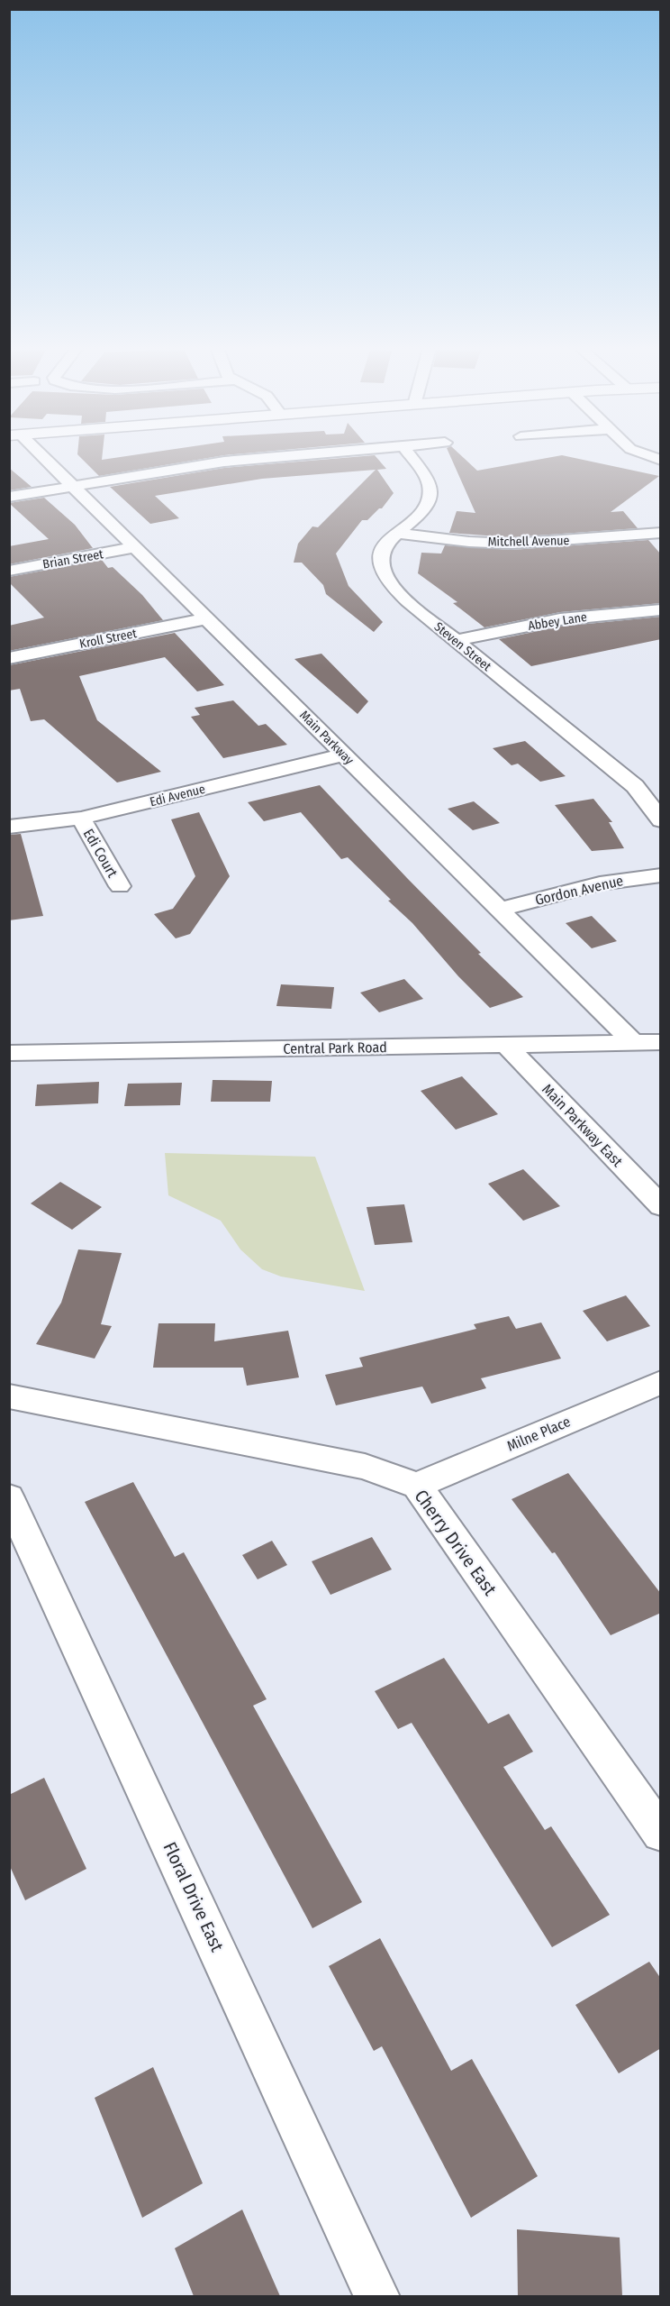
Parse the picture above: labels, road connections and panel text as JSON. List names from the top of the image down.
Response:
{
  "streets": {
    "street": [
      "Mitchell Avenue",
      "Brian Street",
      "Abbey Lane",
      "Kroll Street",
      "Steven Street",
      "Main Parkway",
      "Edi Avenue",
      "Edi Court",
      "Gordon Avenue",
      "Central Park Road",
      "Main Parkway East",
      "Milne Place",
      "Cherry Drive East",
      "Floral Drive East"
    ]
  },
  "crossings": [
    ["Mitchell Avenue", "Steven Street"],
    ["Brian Street", "Main Parkway"],
    ["Abbey Lane", "Steven Street"],
    ["Kroll Street", "Main Parkway"],
    ["Main Parkway", "Edi Avenue"],
    ["Main Parkway", "Gordon Avenue"],
    ["Main Parkway", "Central Park Road"],
    ["Edi Avenue", "Edi Court"],
    ["Central Park Road", "Main Parkway East"],
    ["Milne Place", "Cherry Drive East"]
  ]
}
